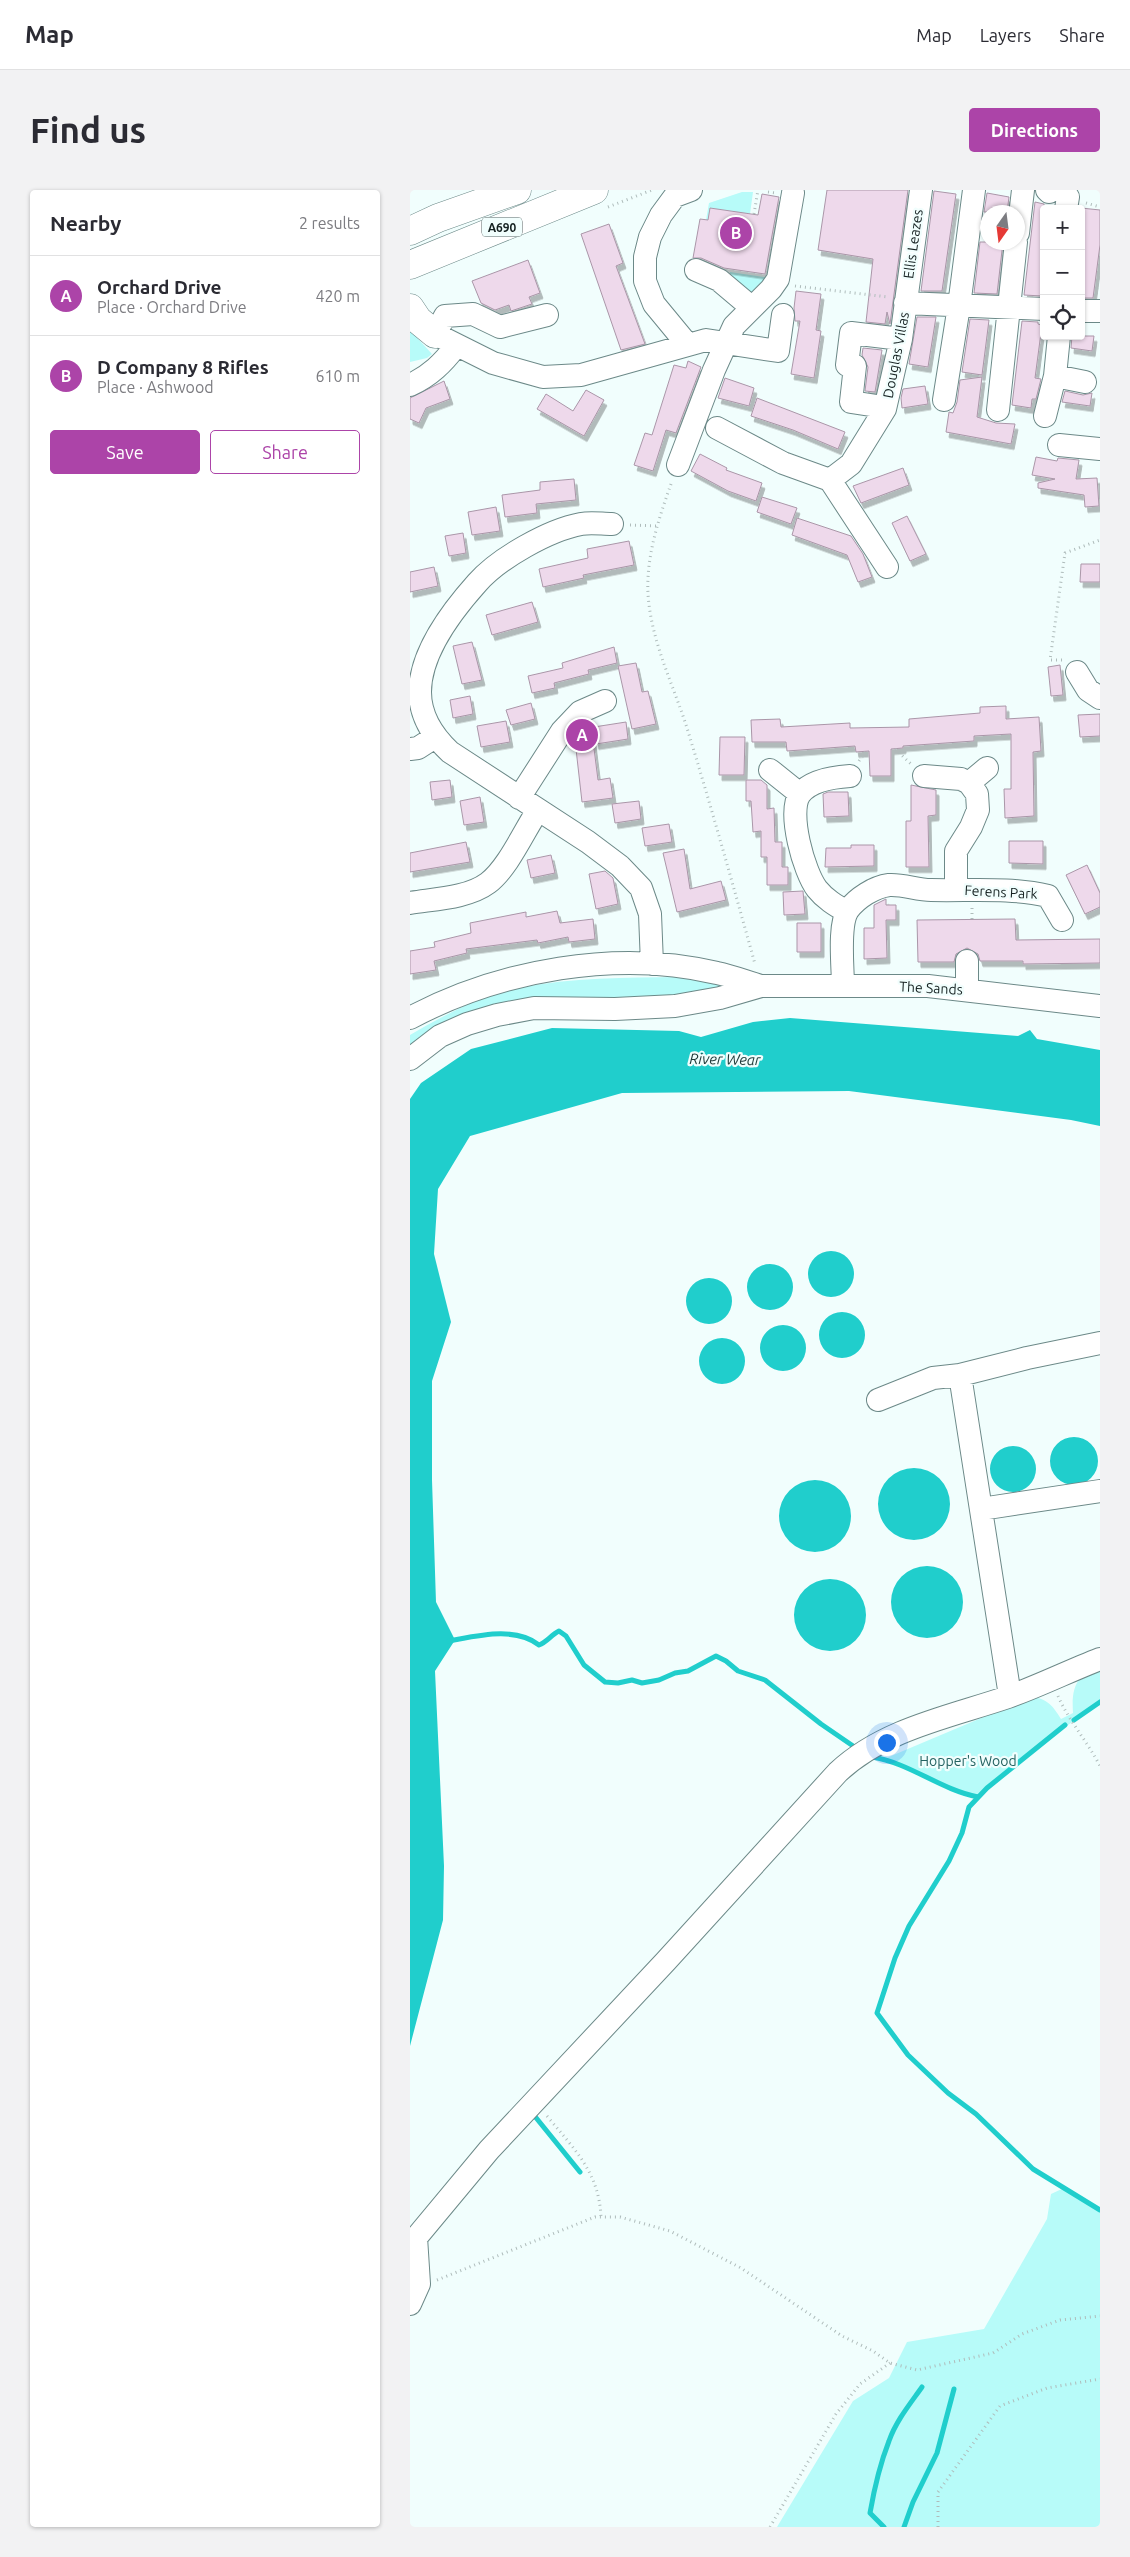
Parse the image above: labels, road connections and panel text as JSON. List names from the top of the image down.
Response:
{
  "streets": {
    "highway": ["A690"],
    "street": [
      "Ellis Leazes",
      "Douglas Villas",
      "Ferens Park",
      "The Sands"
    ]
  },
  "crossings": [
    ["Ellis Leazes", "Douglas Villas"]
  ],
  "water": ["River Wear"],
  "parks": ["Hopper's Wood"],
  "north": "bottom",
  "page": {
    "header": "Map",
    "nav": ["Map", "Layers", "Share"],
    "buttons": [
      "Directions",
      ["Save", "Share"]
    ],
    "title": "Find us",
    "heading": ["Nearby", "2 results"],
    "map_buttons": ["+", "−"],
    "pins": ["B", "A"],
    "list": [
      {
        "mark": "A",
        "name": "Orchard Drive",
        "note": "Place · Orchard Drive",
        "value": "420 m"
      },
      {
        "mark": "B",
        "name": "D Company 8 Rifles",
        "note": "Place · Ashwood",
        "value": "610 m"
      }
    ]
  }
}
